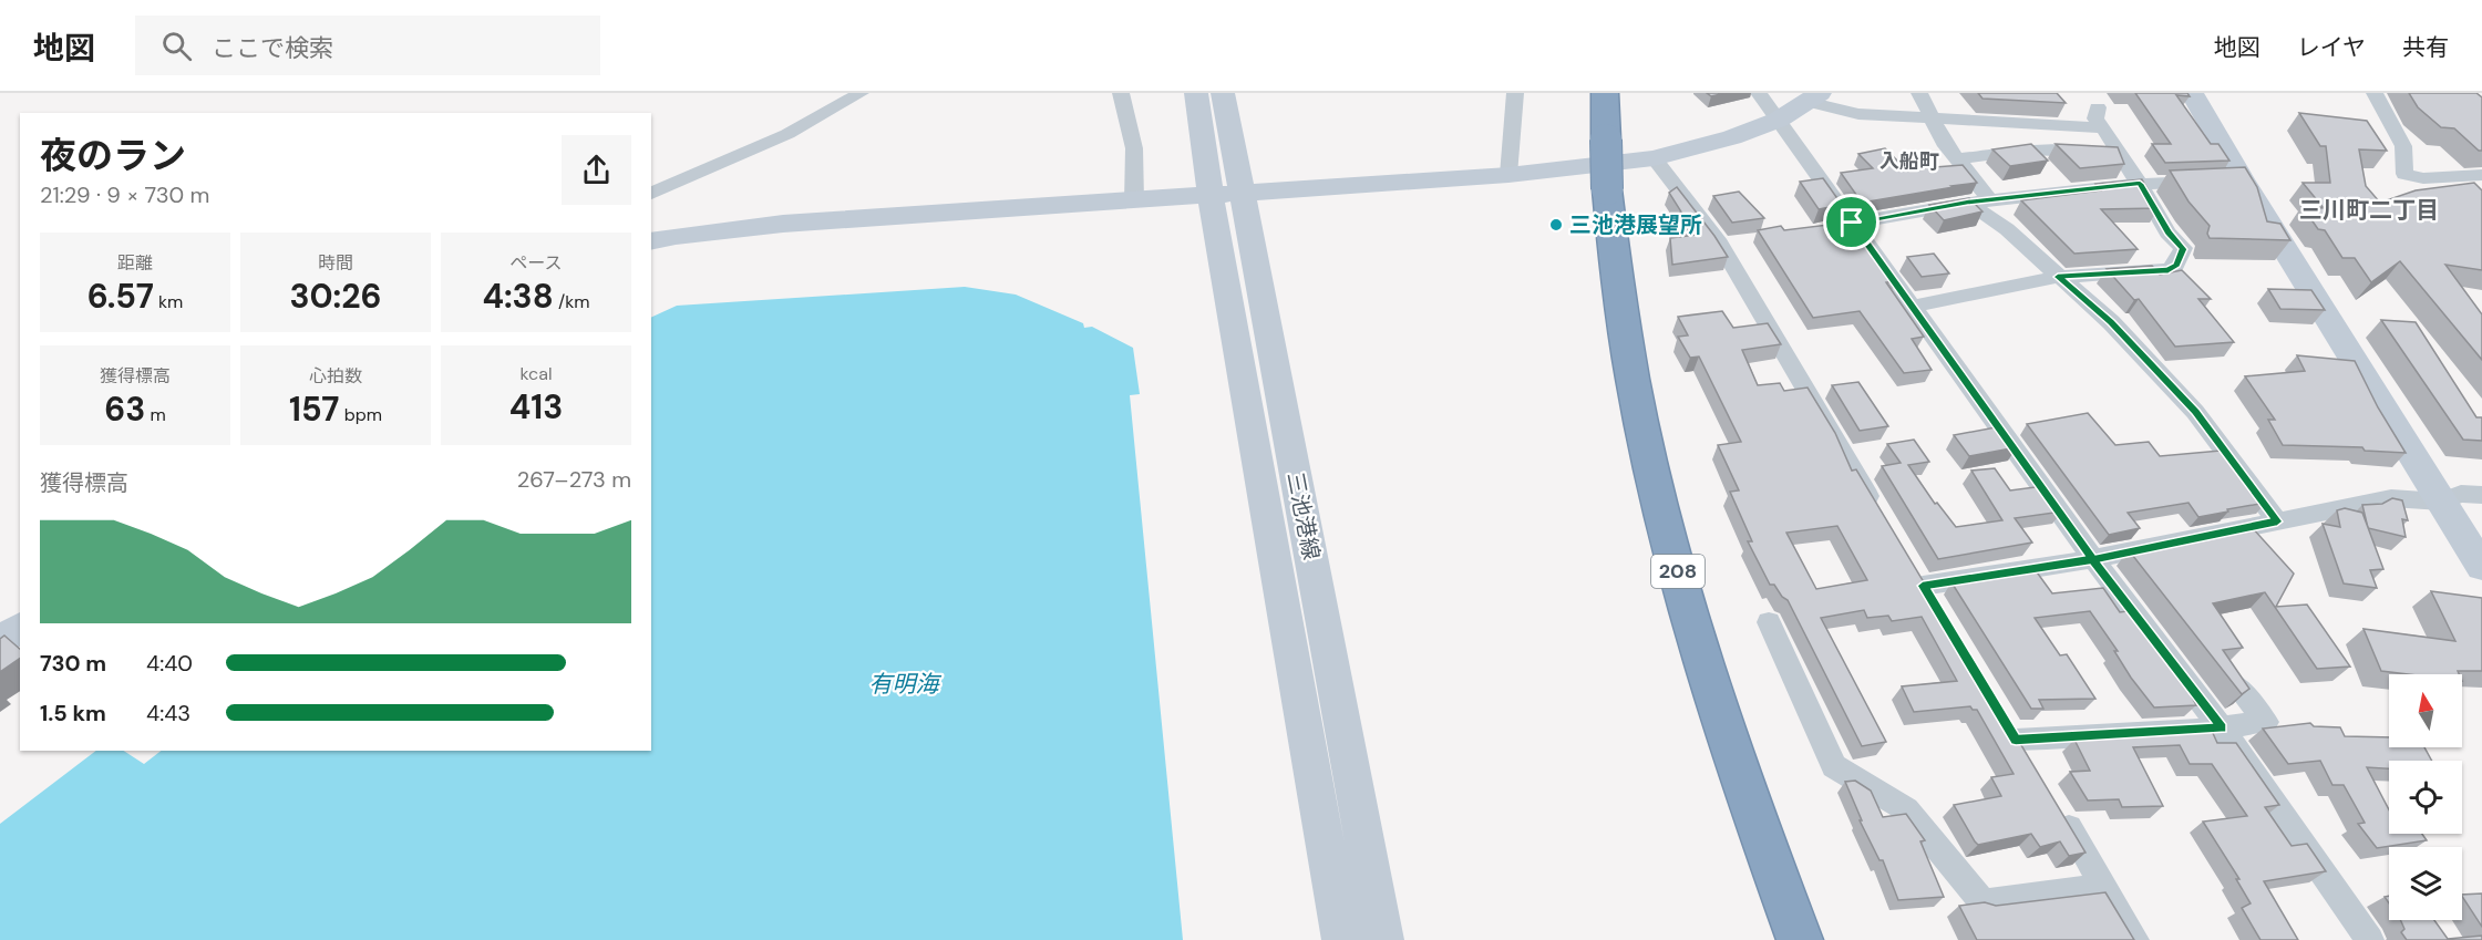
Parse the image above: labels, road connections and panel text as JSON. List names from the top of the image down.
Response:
{
  "streets": {
    "highway": ["208"],
    "main road": ["三池港線"]
  },
  "districts": ["入船町", "三川町二丁目"],
  "water": ["有明海"],
  "places": ["三池港展望所"],
  "north": "top",
  "page": {
    "header": "地図",
    "search": "ここで検索",
    "nav": ["地図", "レイヤ", "共有"],
    "heading": ["夜のラン", "21:29 · 9 × 730 m"],
    "stats": [
      ["距離", "6.57 km"],
      ["時間", "30:26"],
      ["ペース", "4:38 /km"],
      ["獲得標高", "63 m"],
      ["心拍数", "157 bpm"],
      ["kcal", "413"]
    ],
    "chart": ["獲得標高", "267–273 m"],
    "list": [
      {
        "name": "730 m",
        "note": "4:40"
      },
      {
        "name": "1.5 km",
        "note": "4:43"
      }
    ]
  }
}
